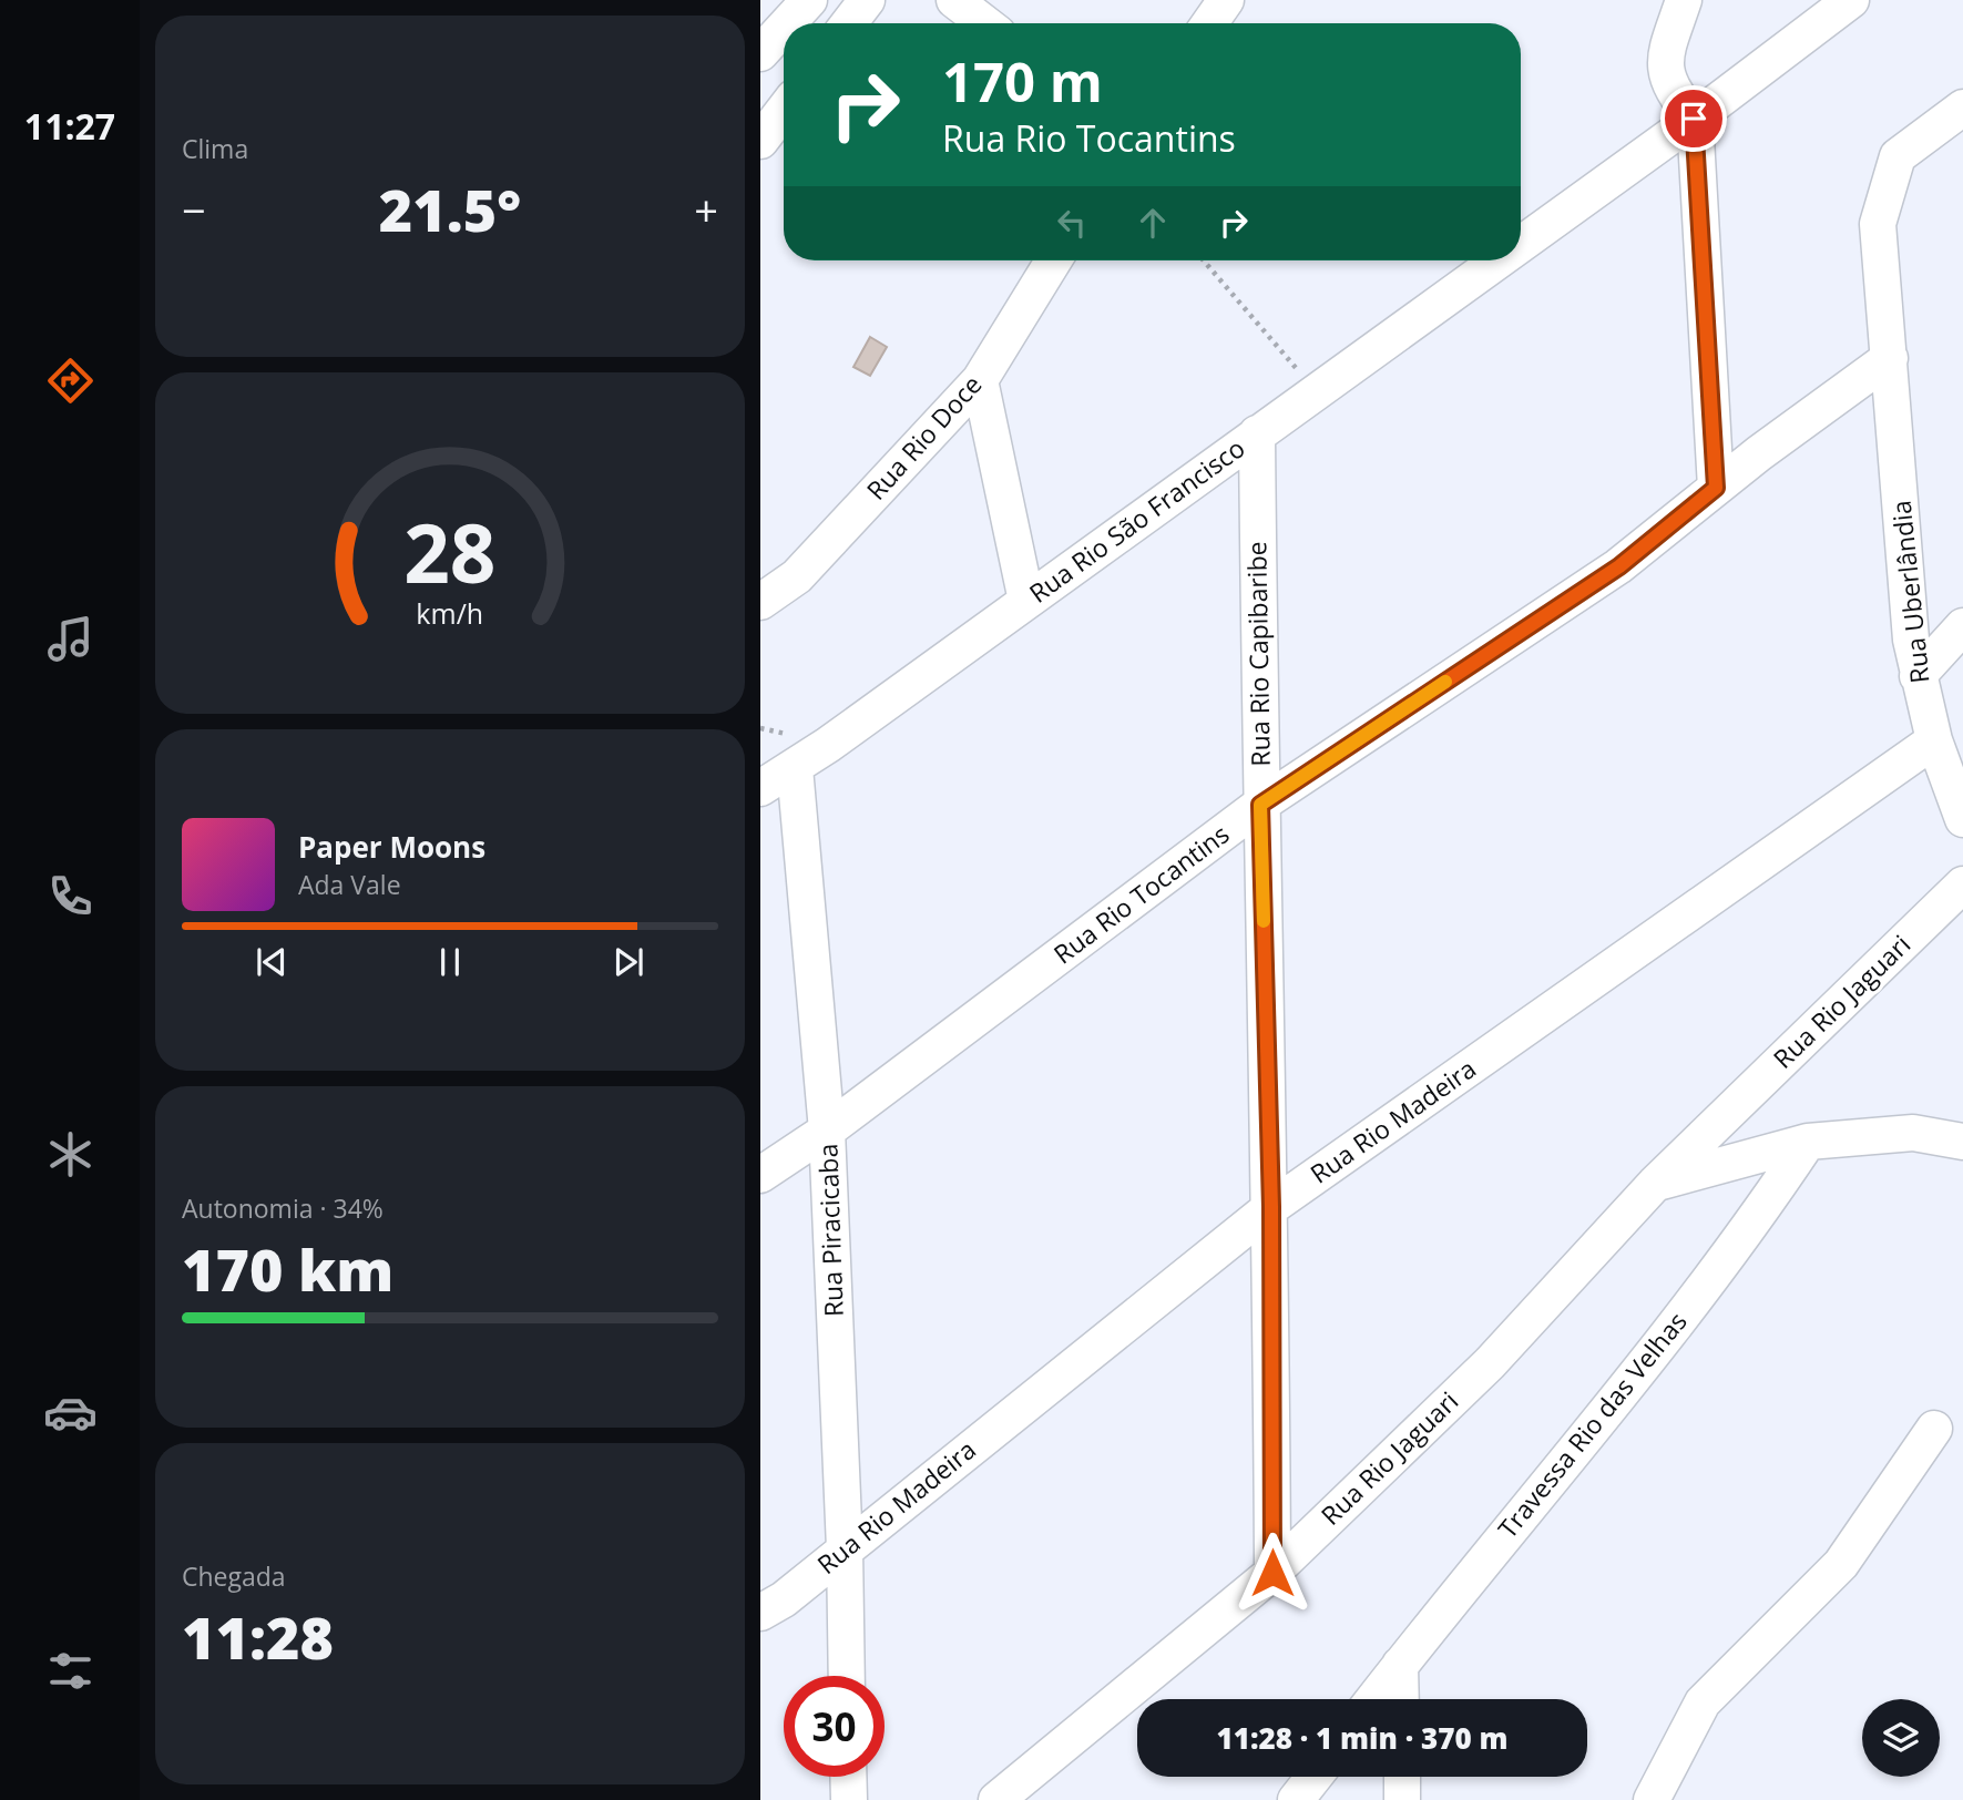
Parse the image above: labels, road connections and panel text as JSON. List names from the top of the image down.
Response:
{
  "streets": {
    "street": [
      "Rua Rio Doce",
      "Rua Rio São Francisco",
      "Rua Uberlândia",
      "Rua Rio Capibaribe",
      "Rua Rio Tocantins",
      "Rua Rio Jaguari",
      "Rua Rio Madeira",
      "Rua Piracicaba",
      "Travessa Rio das Velhas"
    ]
  },
  "crossings": [
    ["Rua Rio São Francisco", "Rua Rio Capibaribe"],
    ["Rua Rio São Francisco", "Rua Piracicaba"],
    ["Rua Uberlândia", "Rua Rio Tocantins"],
    ["Rua Uberlândia", "Rua Rio Madeira"],
    ["Rua Rio Capibaribe", "Rua Rio Tocantins"],
    ["Rua Rio Capibaribe", "Rua Rio Jaguari"],
    ["Rua Rio Capibaribe", "Rua Rio Madeira"],
    ["Rua Rio Tocantins", "Rua Piracicaba"],
    ["Rua Rio Madeira", "Rua Piracicaba"]
  ],
  "page": {
    "tabs": "11:27",
    "tile": [
      "Clima",
      ["Autonomia · 34%", "170 km"],
      ["Chegada", "11:28"]
    ],
    "turn": ["170 m", "Rua Rio Tocantins"],
    "heat": ["−", "21.5°", "+"],
    "song": ["Paper Moons", "Ada Vale"],
    "limit": "30",
    "trip": "11:28 · 1 min · 370 m",
    "gauge": ["28", "km/h"]
  }
}
